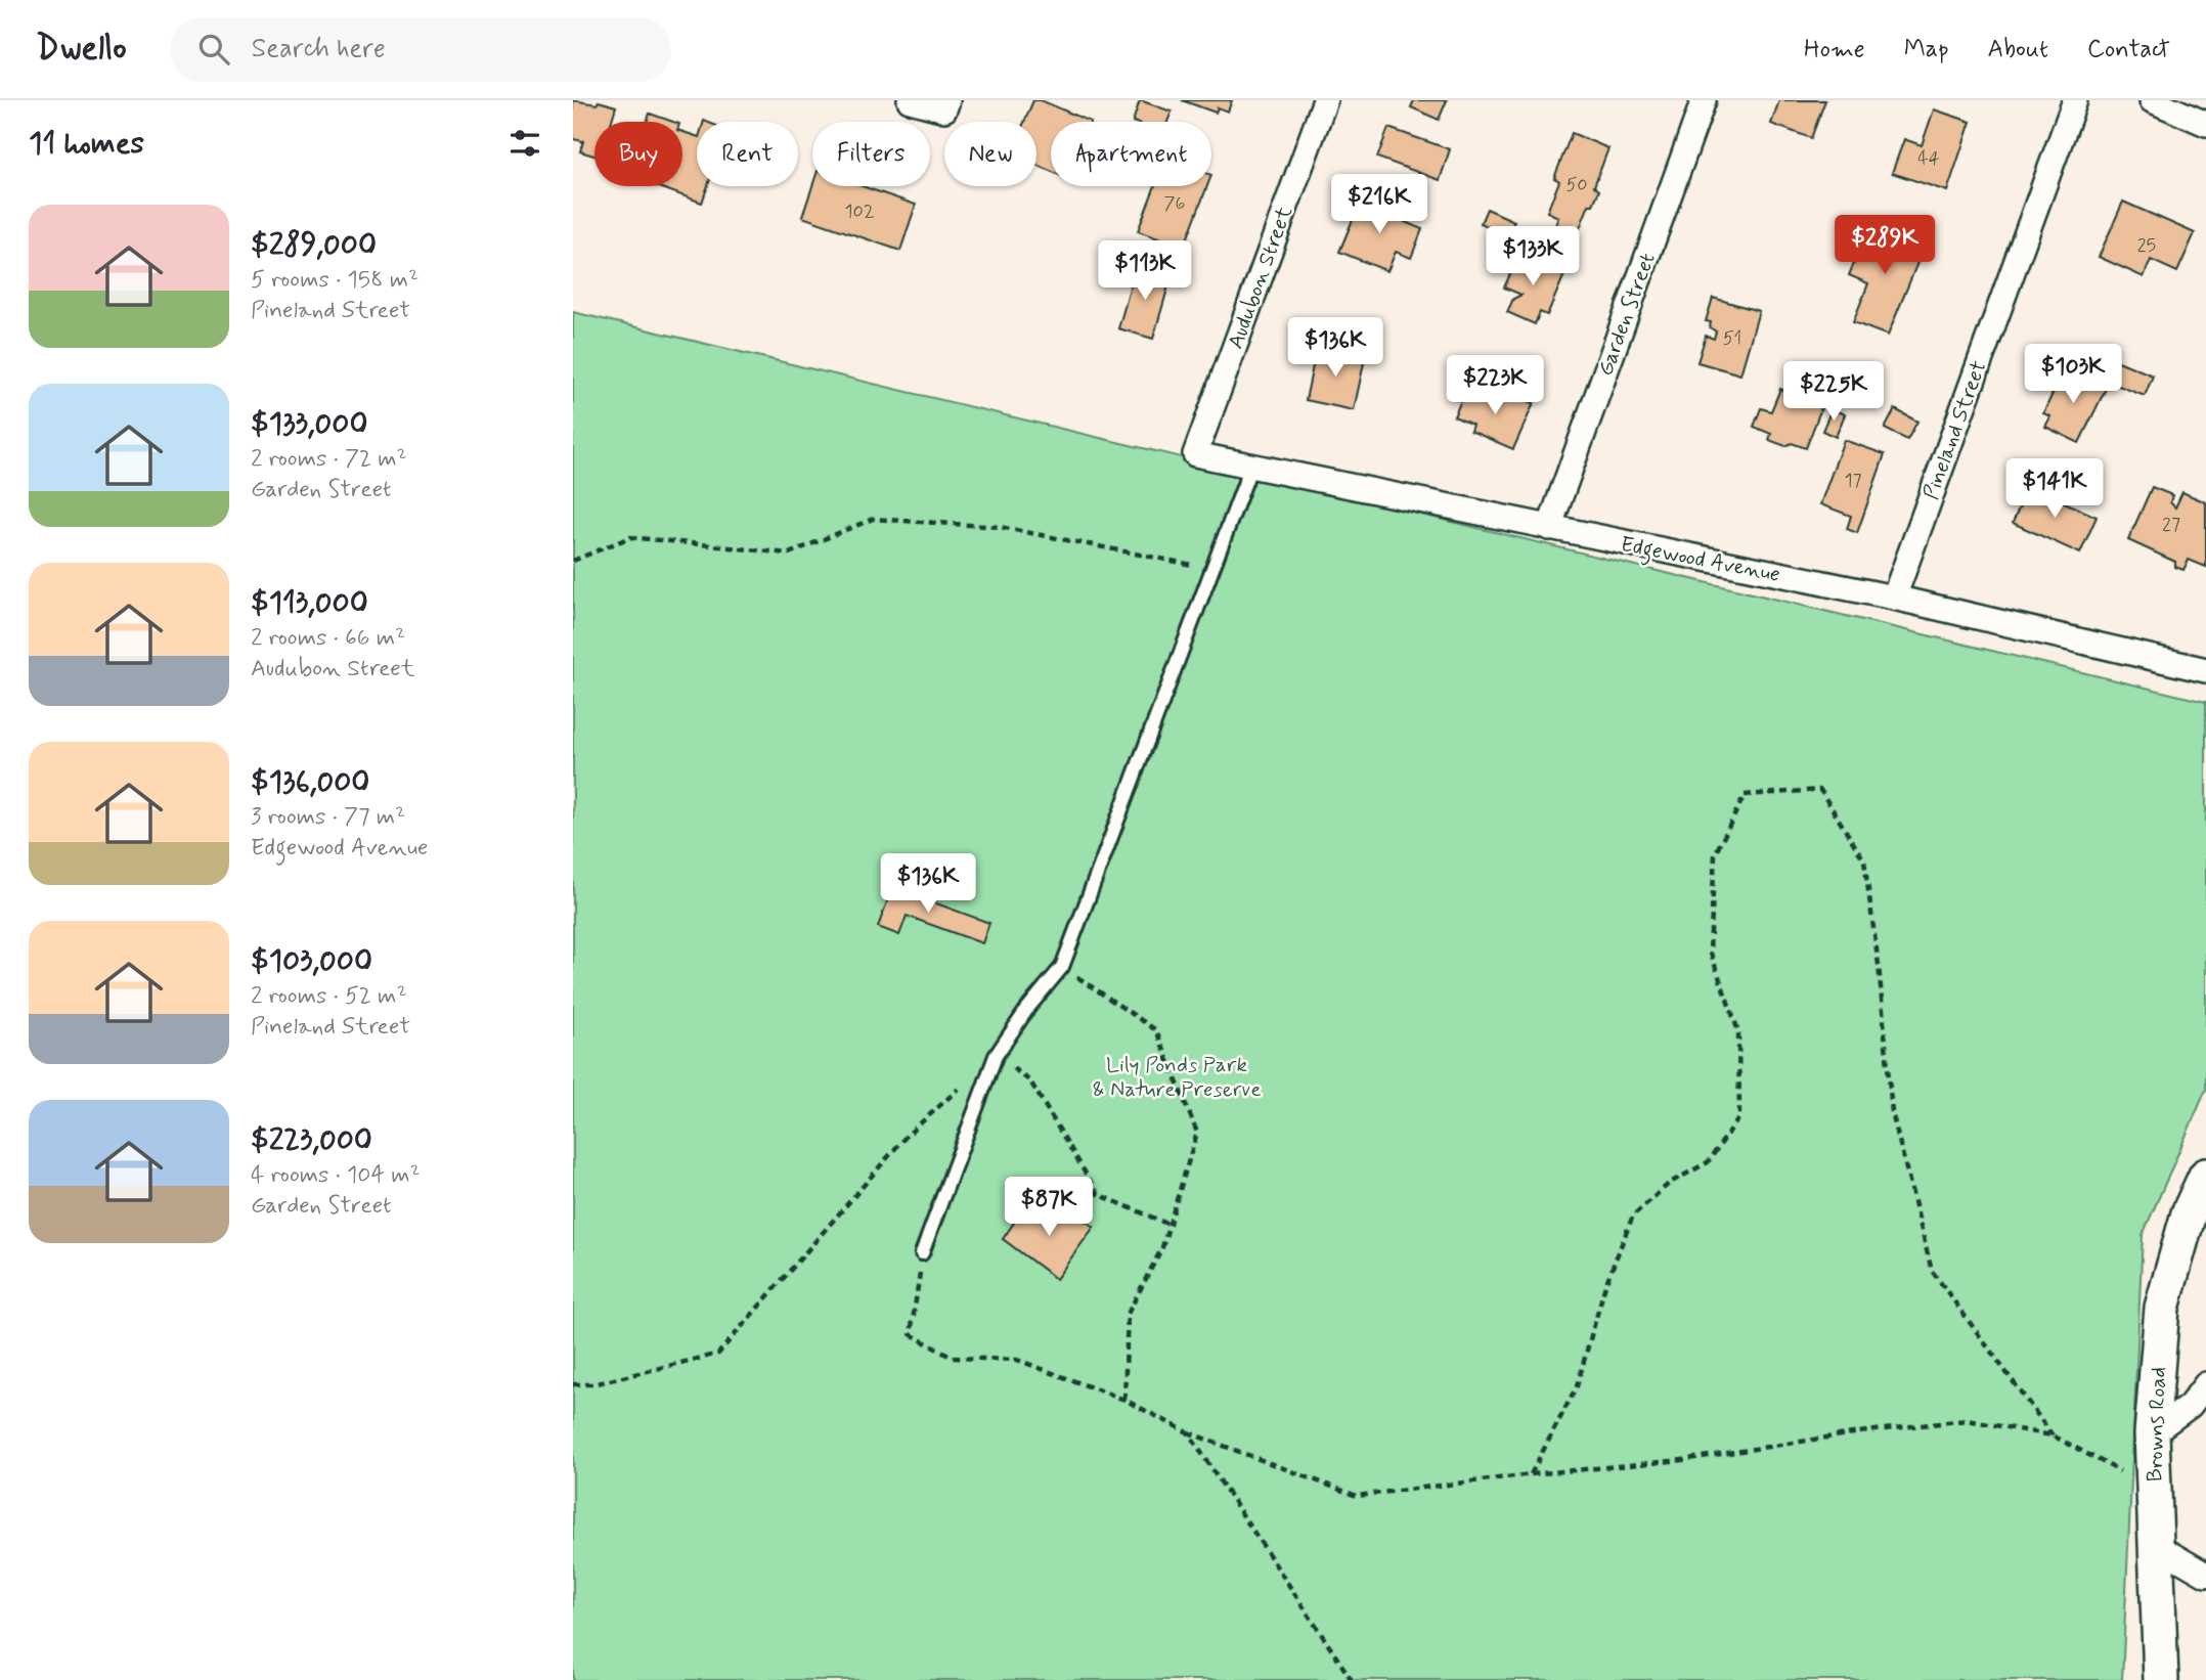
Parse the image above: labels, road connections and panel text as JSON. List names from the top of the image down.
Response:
{
  "streets": {
    "street": [
      "Audubon Street",
      "Garden Street",
      "Pineland Street",
      "Edgewood Avenue",
      "Browns Road"
    ]
  },
  "crossings": [
    ["Audubon Street", "Edgewood Avenue"],
    ["Garden Street", "Edgewood Avenue"],
    ["Pineland Street", "Edgewood Avenue"]
  ],
  "parks": ["Lily Ponds Park & Nature Preserve"],
  "house_numbers": [
    "44",
    "50",
    "76",
    "102",
    "25",
    "51",
    "17",
    "27"
  ],
  "page": {
    "header": "Dwello",
    "search": "Search here",
    "nav": [
      "Home",
      "Map",
      "About",
      "Contact"
    ],
    "heading": "11 homes",
    "chip": [
      "Buy",
      "Rent",
      "Filters",
      "New",
      "Apartment"
    ],
    "price": [
      "$216K",
      "$289K",
      "$133K",
      "$113K",
      "$136K",
      "$103K",
      "$223K",
      "$225K",
      "$141K",
      "$136K",
      "$87K"
    ],
    "list": [
      {
        "name": "$289,000",
        "note": "5 rooms · 158 m² · Pineland Street"
      },
      {
        "name": "$133,000",
        "note": "2 rooms · 72 m² · Garden Street"
      },
      {
        "name": "$113,000",
        "note": "2 rooms · 66 m² · Audubon Street"
      },
      {
        "name": "$136,000",
        "note": "3 rooms · 77 m² · Edgewood Avenue"
      },
      {
        "name": "$103,000",
        "note": "2 rooms · 52 m² · Pineland Street"
      },
      {
        "name": "$223,000",
        "note": "4 rooms · 104 m² · Garden Street"
      }
    ]
  }
}
